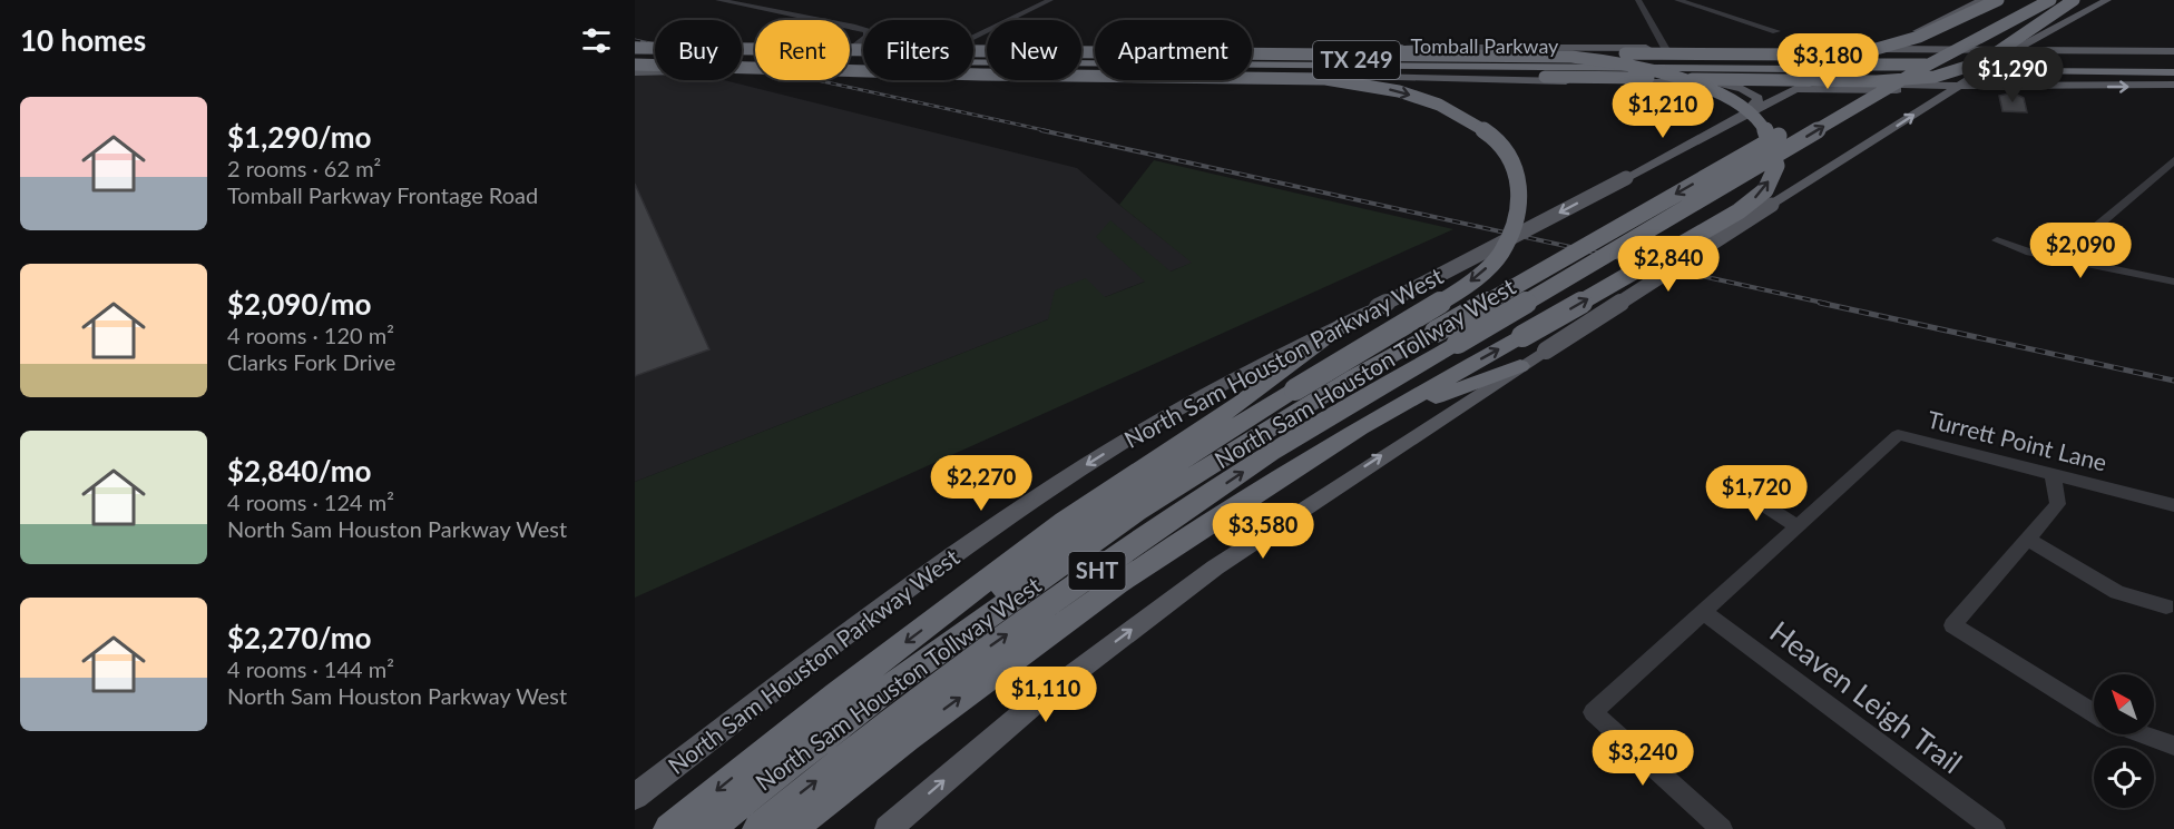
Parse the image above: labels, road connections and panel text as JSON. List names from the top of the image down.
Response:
{
  "streets": {
    "highway": [
      "Tomball Parkway",
      "TX 249",
      "North Sam Houston Tollway West",
      "SHT"
    ],
    "main road": ["North Sam Houston Parkway West"],
    "street": ["Turrett Point Lane", "Heaven Leigh Trail"]
  },
  "crossings": [
    ["Turrett Point Lane", "Heaven Leigh Trail"]
  ],
  "north": "top left",
  "page": {
    "heading": "10 homes",
    "chip": [
      "Buy",
      "Rent",
      "Filters",
      "New",
      "Apartment"
    ],
    "price": [
      "$3,180",
      "$1,290",
      "$1,210",
      "$2,090",
      "$2,840",
      "$2,270",
      "$1,720",
      "$3,580",
      "$1,110",
      "$3,240"
    ],
    "list": [
      {
        "name": "$1,290/mo",
        "note": "2 rooms · 62 m² · Tomball Parkway Frontage Road"
      },
      {
        "name": "$2,090/mo",
        "note": "4 rooms · 120 m² · Clarks Fork Drive"
      },
      {
        "name": "$2,840/mo",
        "note": "4 rooms · 124 m² · North Sam Houston Parkway West"
      },
      {
        "name": "$2,270/mo",
        "note": "4 rooms · 144 m² · North Sam Houston Parkway West"
      }
    ]
  }
}
